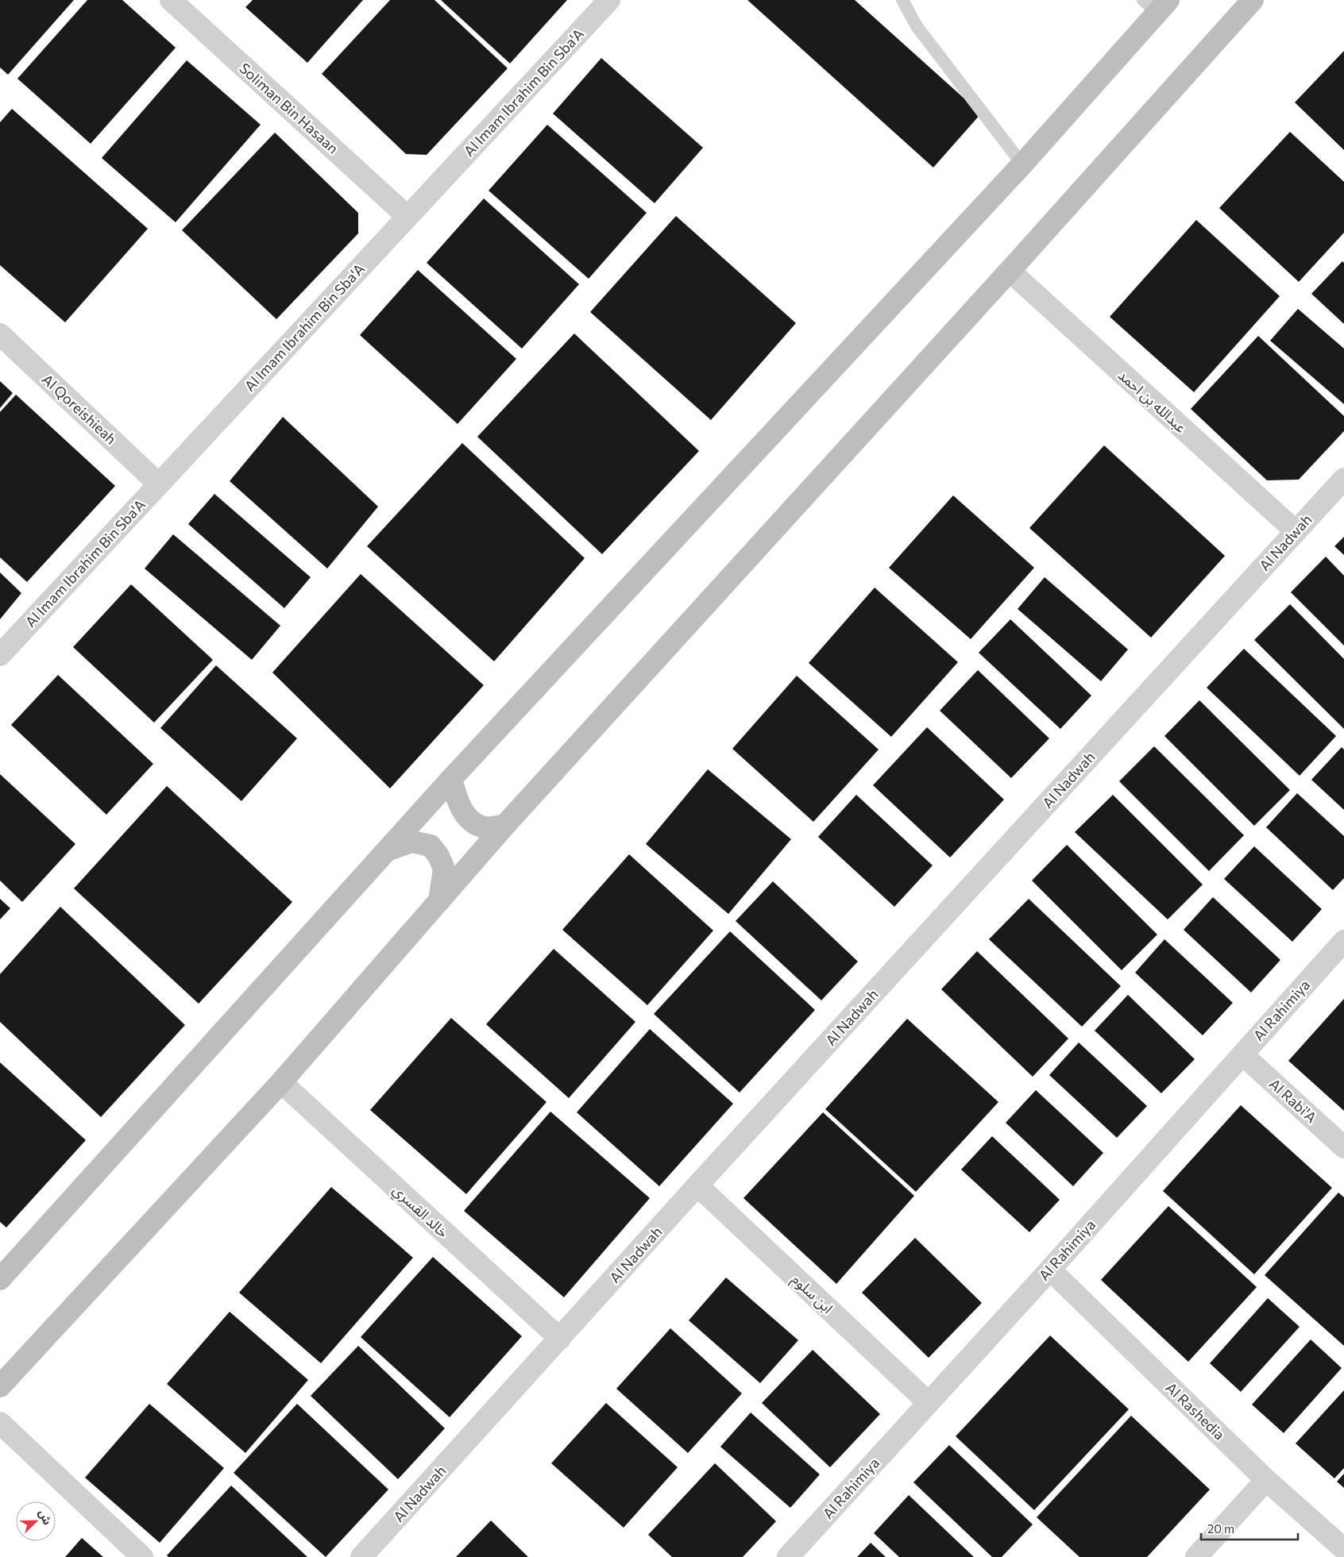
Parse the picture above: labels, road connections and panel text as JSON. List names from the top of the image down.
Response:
{
  "streets": {
    "street": [
      "Al Imam Ibrahim Bin Sba'A",
      "Soliman Bin Hasaan",
      "عبدالله بن احمد",
      "Al Qoreishieah",
      "Al Nadwah",
      "Al Rahimiya",
      "Al Rabi'A",
      "خالد القسري",
      "ابن سلوم",
      "Al Rashedia"
    ]
  },
  "crossings": [
    ["Al Imam Ibrahim Bin Sba'A", "Soliman Bin Hasaan"],
    ["Al Imam Ibrahim Bin Sba'A", "Al Qoreishieah"],
    ["عبدالله بن احمد", "Al Nadwah"],
    ["Al Nadwah", "خالد القسري"],
    ["Al Nadwah", "ابن سلوم"],
    ["Al Rahimiya", "Al Rabi'A"],
    ["Al Rahimiya", "ابن سلوم"],
    ["Al Rahimiya", "Al Rashedia"]
  ],
  "scale_bar": "20 m",
  "north": "top right"
}
